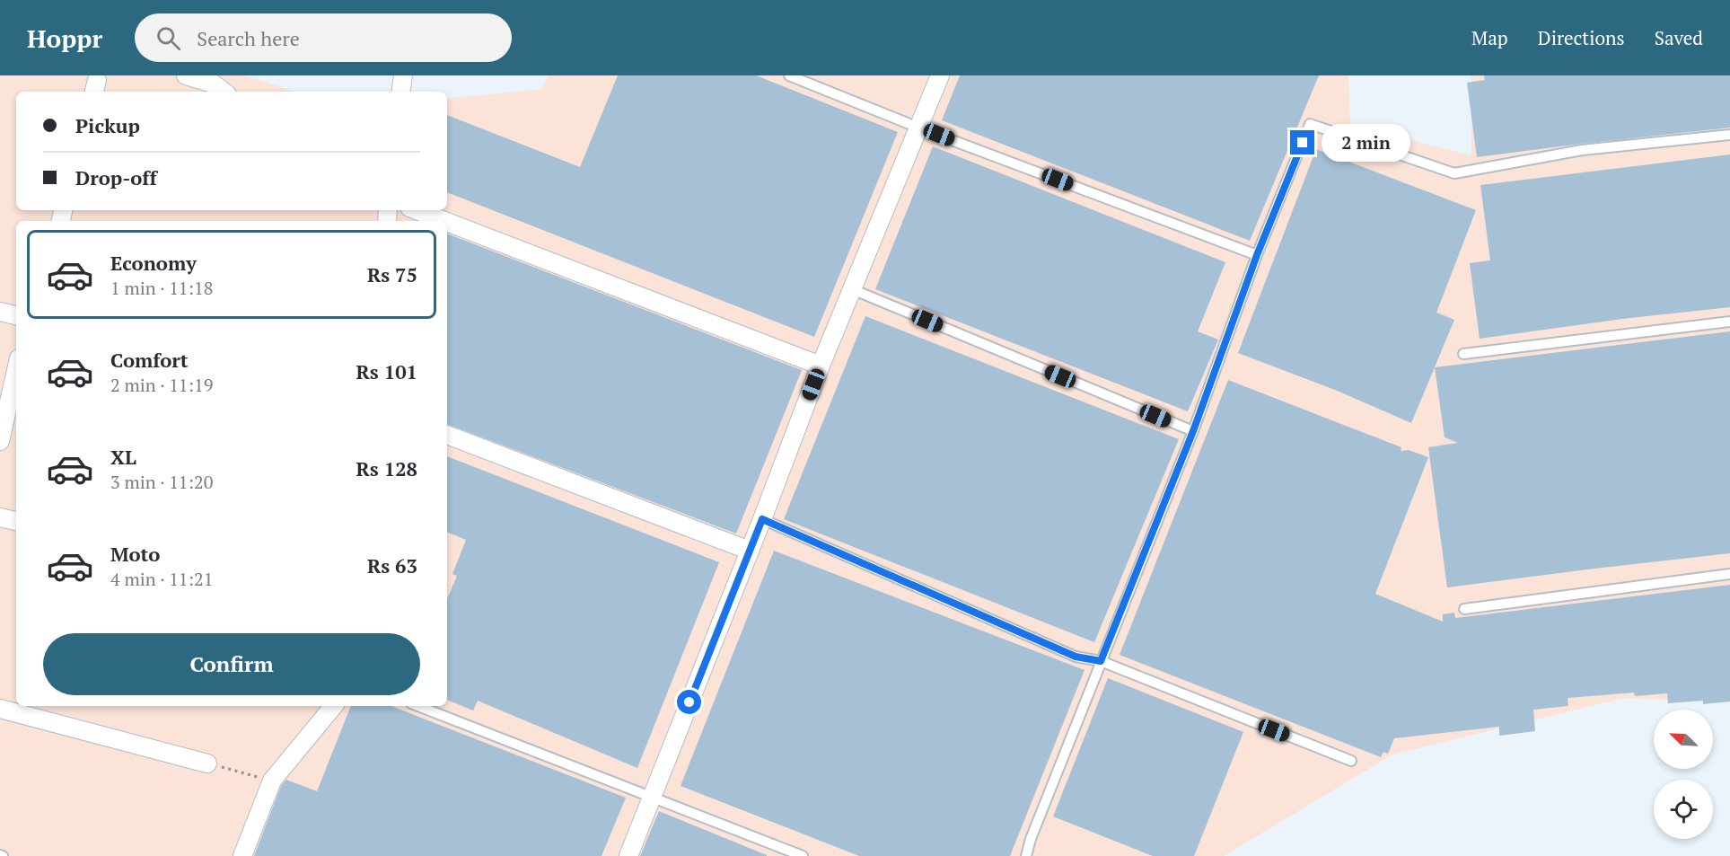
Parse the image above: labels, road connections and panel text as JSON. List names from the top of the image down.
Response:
{
  "north": "top left",
  "page": {
    "header": "Hoppr",
    "search": "Search here",
    "nav": ["Map", "Directions", "Saved"],
    "banner": ["Pickup", "Drop-off"],
    "bubble": "2 min",
    "list": [
      {
        "name": "Economy",
        "note": "1 min · 11:18",
        "value": "Rs 75"
      },
      {
        "name": "Comfort",
        "note": "2 min · 11:19",
        "value": "Rs 101"
      },
      {
        "name": "XL",
        "note": "3 min · 11:20",
        "value": "Rs 128"
      },
      {
        "name": "Moto",
        "note": "4 min · 11:21",
        "value": "Rs 63"
      }
    ],
    "buttons": "Confirm"
  }
}
